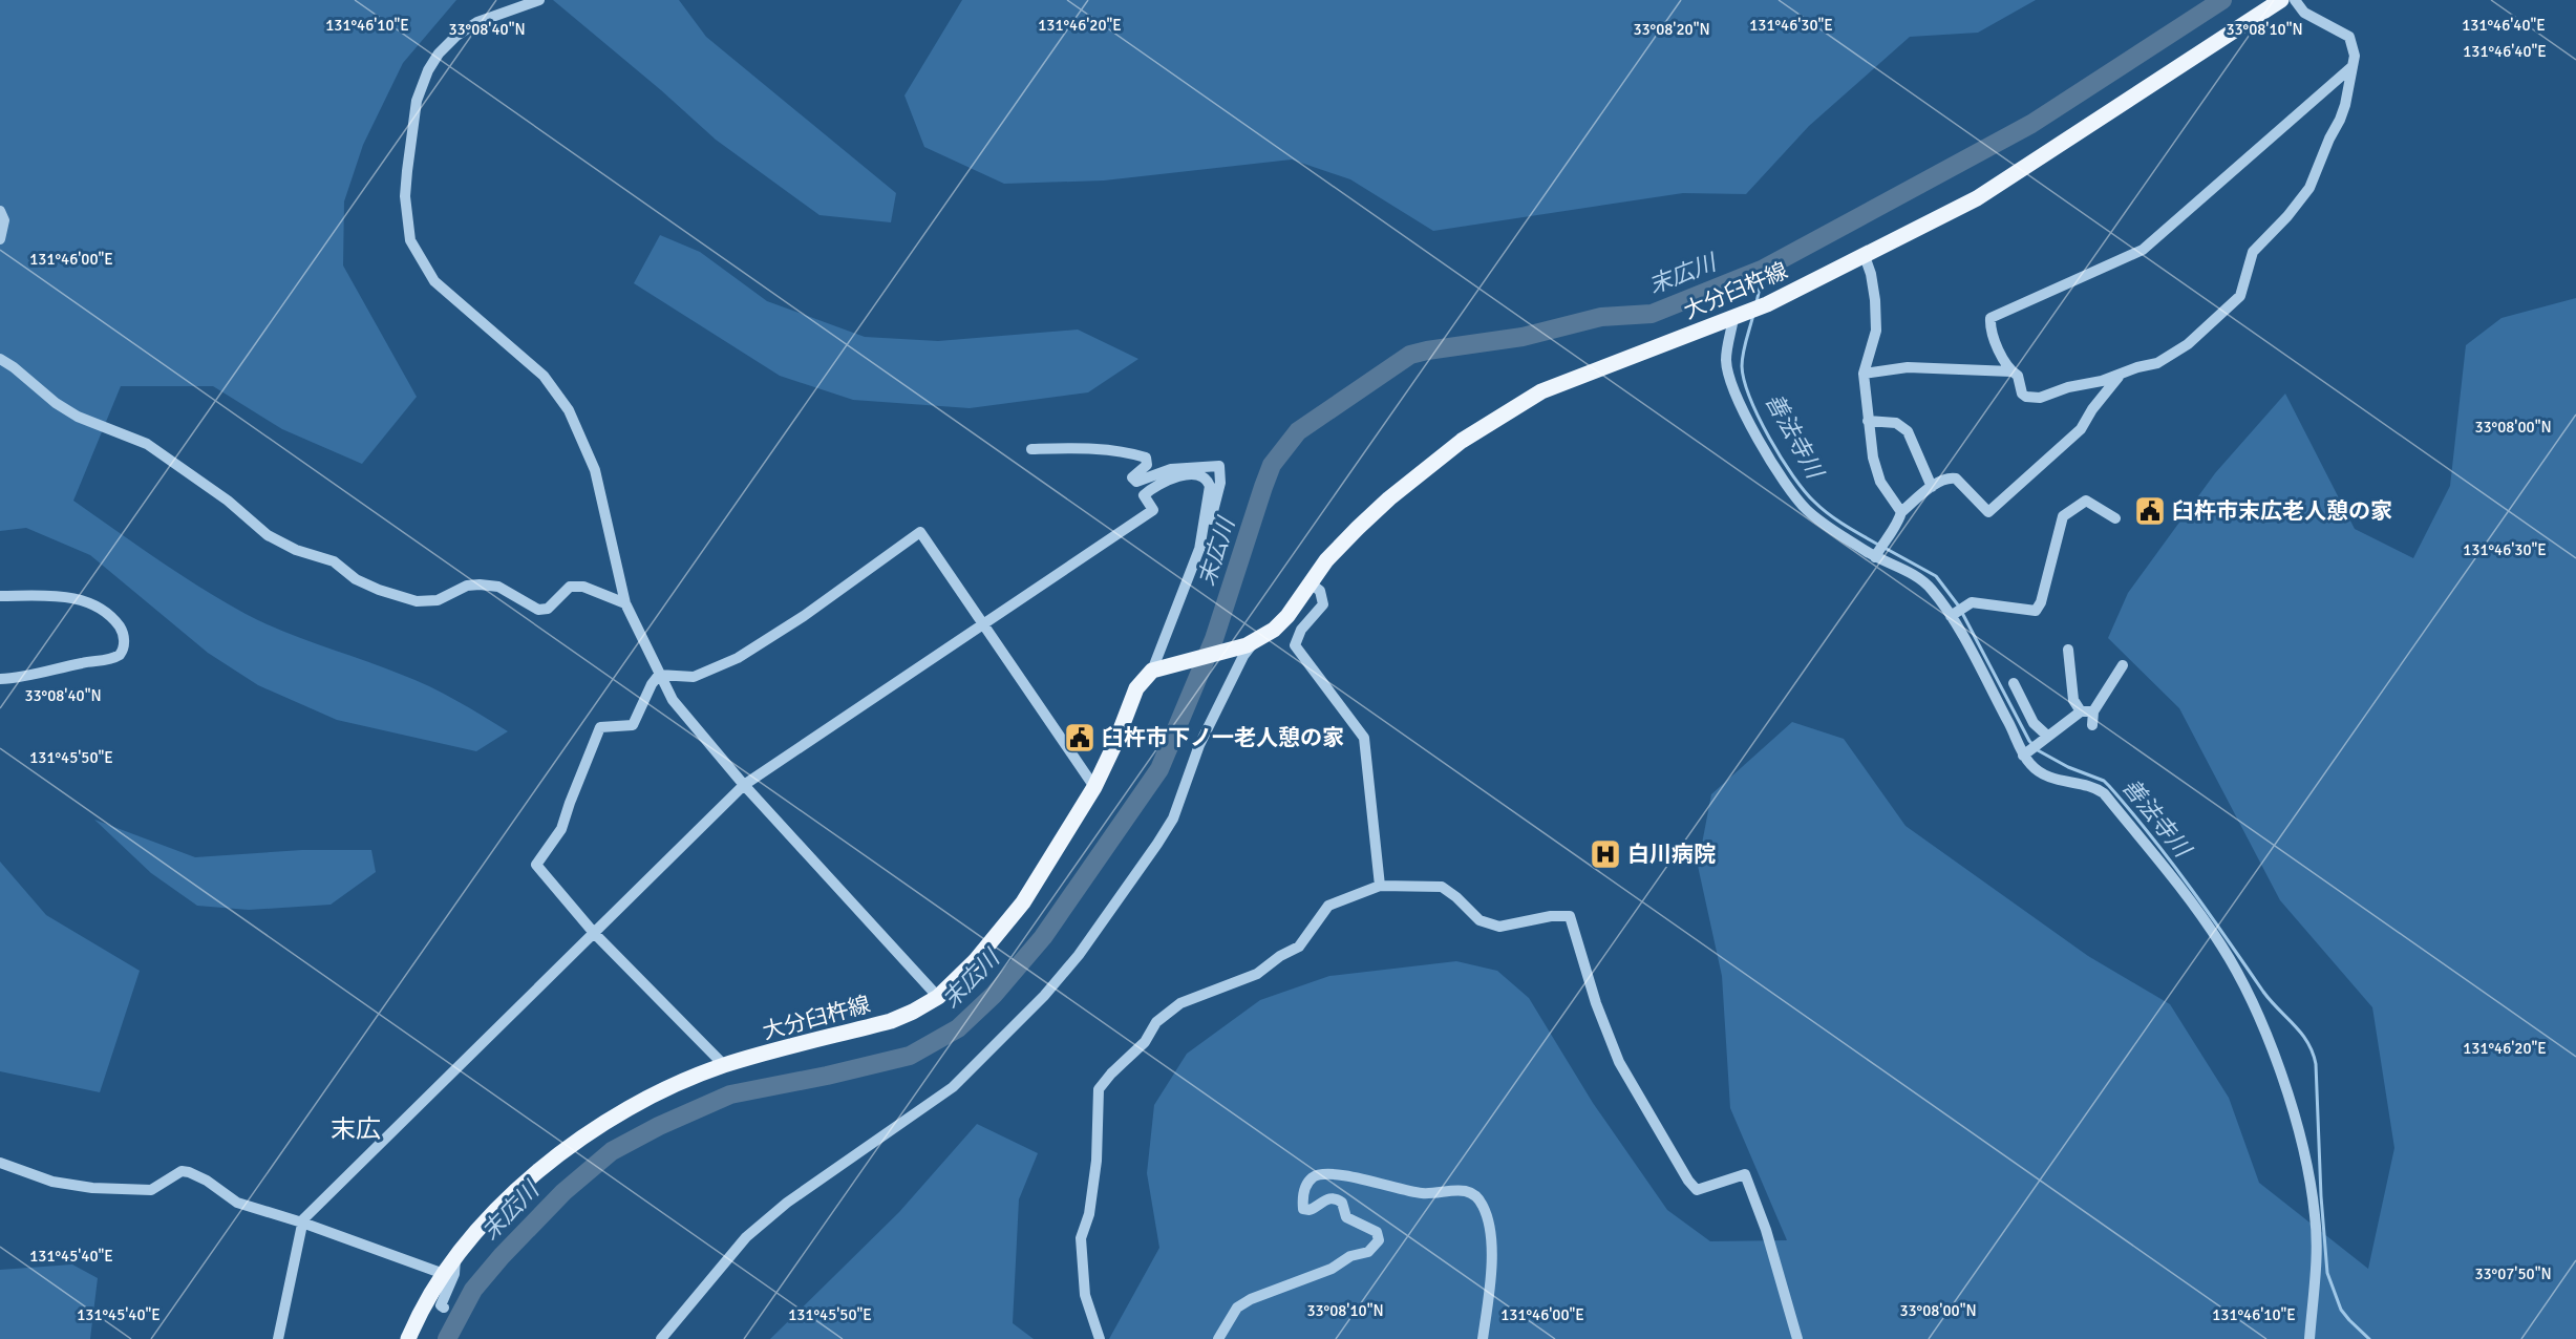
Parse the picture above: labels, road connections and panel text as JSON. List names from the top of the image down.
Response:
{
  "streets": {
    "main road": ["大分臼杵線"]
  },
  "districts": ["末広"],
  "water": ["末広川", "善法寺川"],
  "places": {
    "public building": ["臼杵市末広老人憩の家", "臼杵市下ノ一老人憩の家"],
    "hospital": ["白川病院"]
  },
  "coordinates": [
    "131°46'30\"E",
    "131°46'10\"E",
    "131°46'20\"E",
    "131°46'40\"E",
    "33°08'40\"N",
    "33°08'20\"N",
    "33°08'10\"N",
    "131°46'00\"E",
    "33°08'00\"N",
    "131°45'50\"E",
    "131°45'40\"E",
    "33°07'50\"N"
  ]
}
